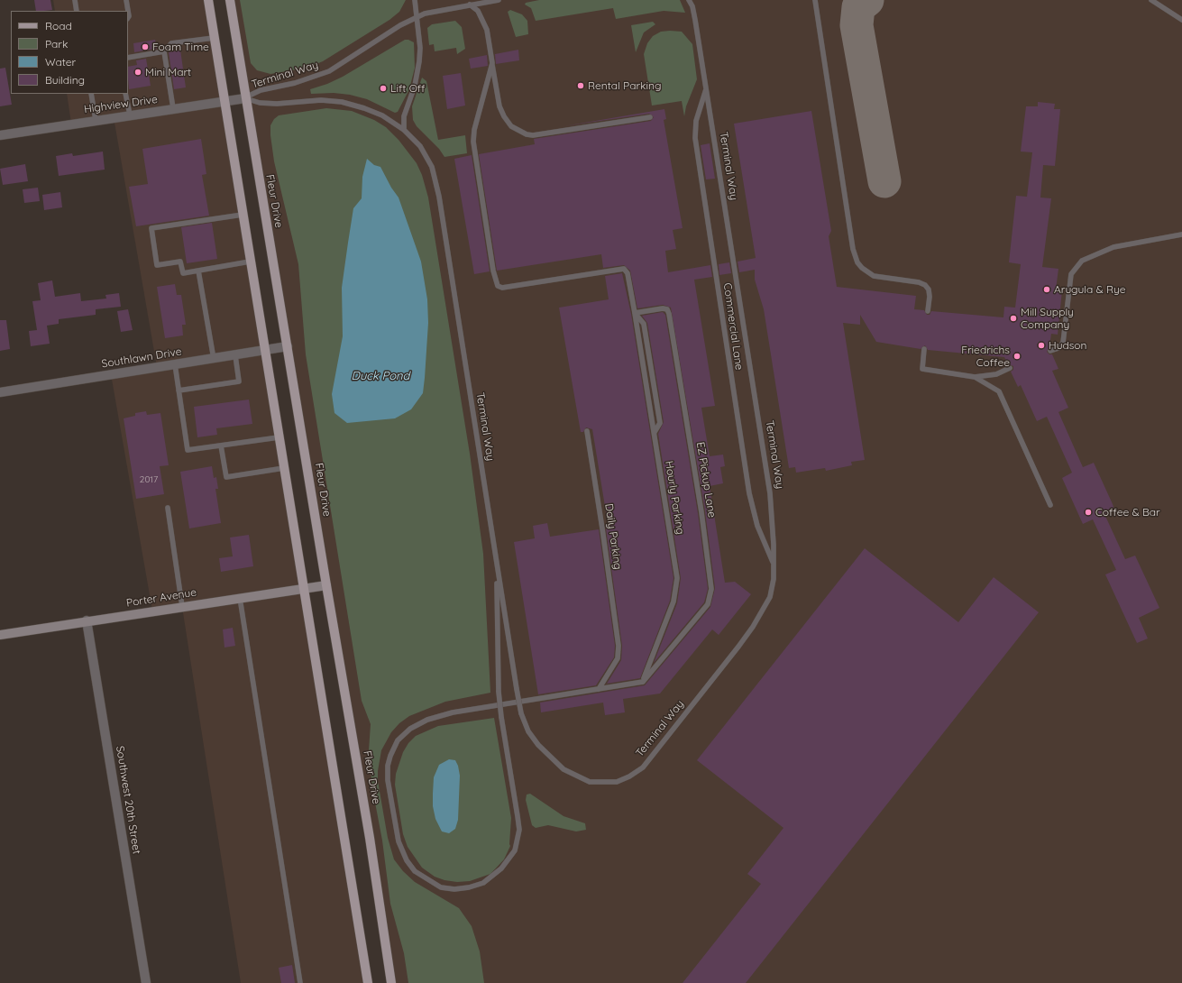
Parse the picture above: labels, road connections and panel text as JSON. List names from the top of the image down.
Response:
{
  "streets": {
    "main road": ["Fleur Drive"],
    "street": [
      "Highview Drive",
      "Southlawn Drive",
      "Porter Avenue",
      "Southwest 20th Street"
    ],
    "lane": [
      "Terminal Way",
      "Commercial Lane",
      "EZ Pickup Lane",
      "Hourly Parking",
      "Daily Parking"
    ]
  },
  "crossings": [
    ["Terminal Way", "Highview Drive"],
    ["Terminal Way", "Fleur Drive"],
    ["Terminal Way", "Commercial Lane"],
    ["Highview Drive", "Fleur Drive"],
    ["Fleur Drive", "Southlawn Drive"],
    ["Fleur Drive", "Porter Avenue"],
    ["EZ Pickup Lane", "Hourly Parking"],
    ["Porter Avenue", "Southwest 20th Street"]
  ],
  "water": ["Duck Pond"],
  "places": [
    "Foam Time",
    "Mini Mart",
    "Rental Parking",
    "Lift Off",
    "Arugula & Rye",
    "Mill Supply Company",
    "Hudson",
    "Friedrichs Coffee",
    "Coffee & Bar"
  ],
  "house_numbers": ["2017"],
  "legend": [
    "Road",
    "Park",
    "Water",
    "Building"
  ]
}
